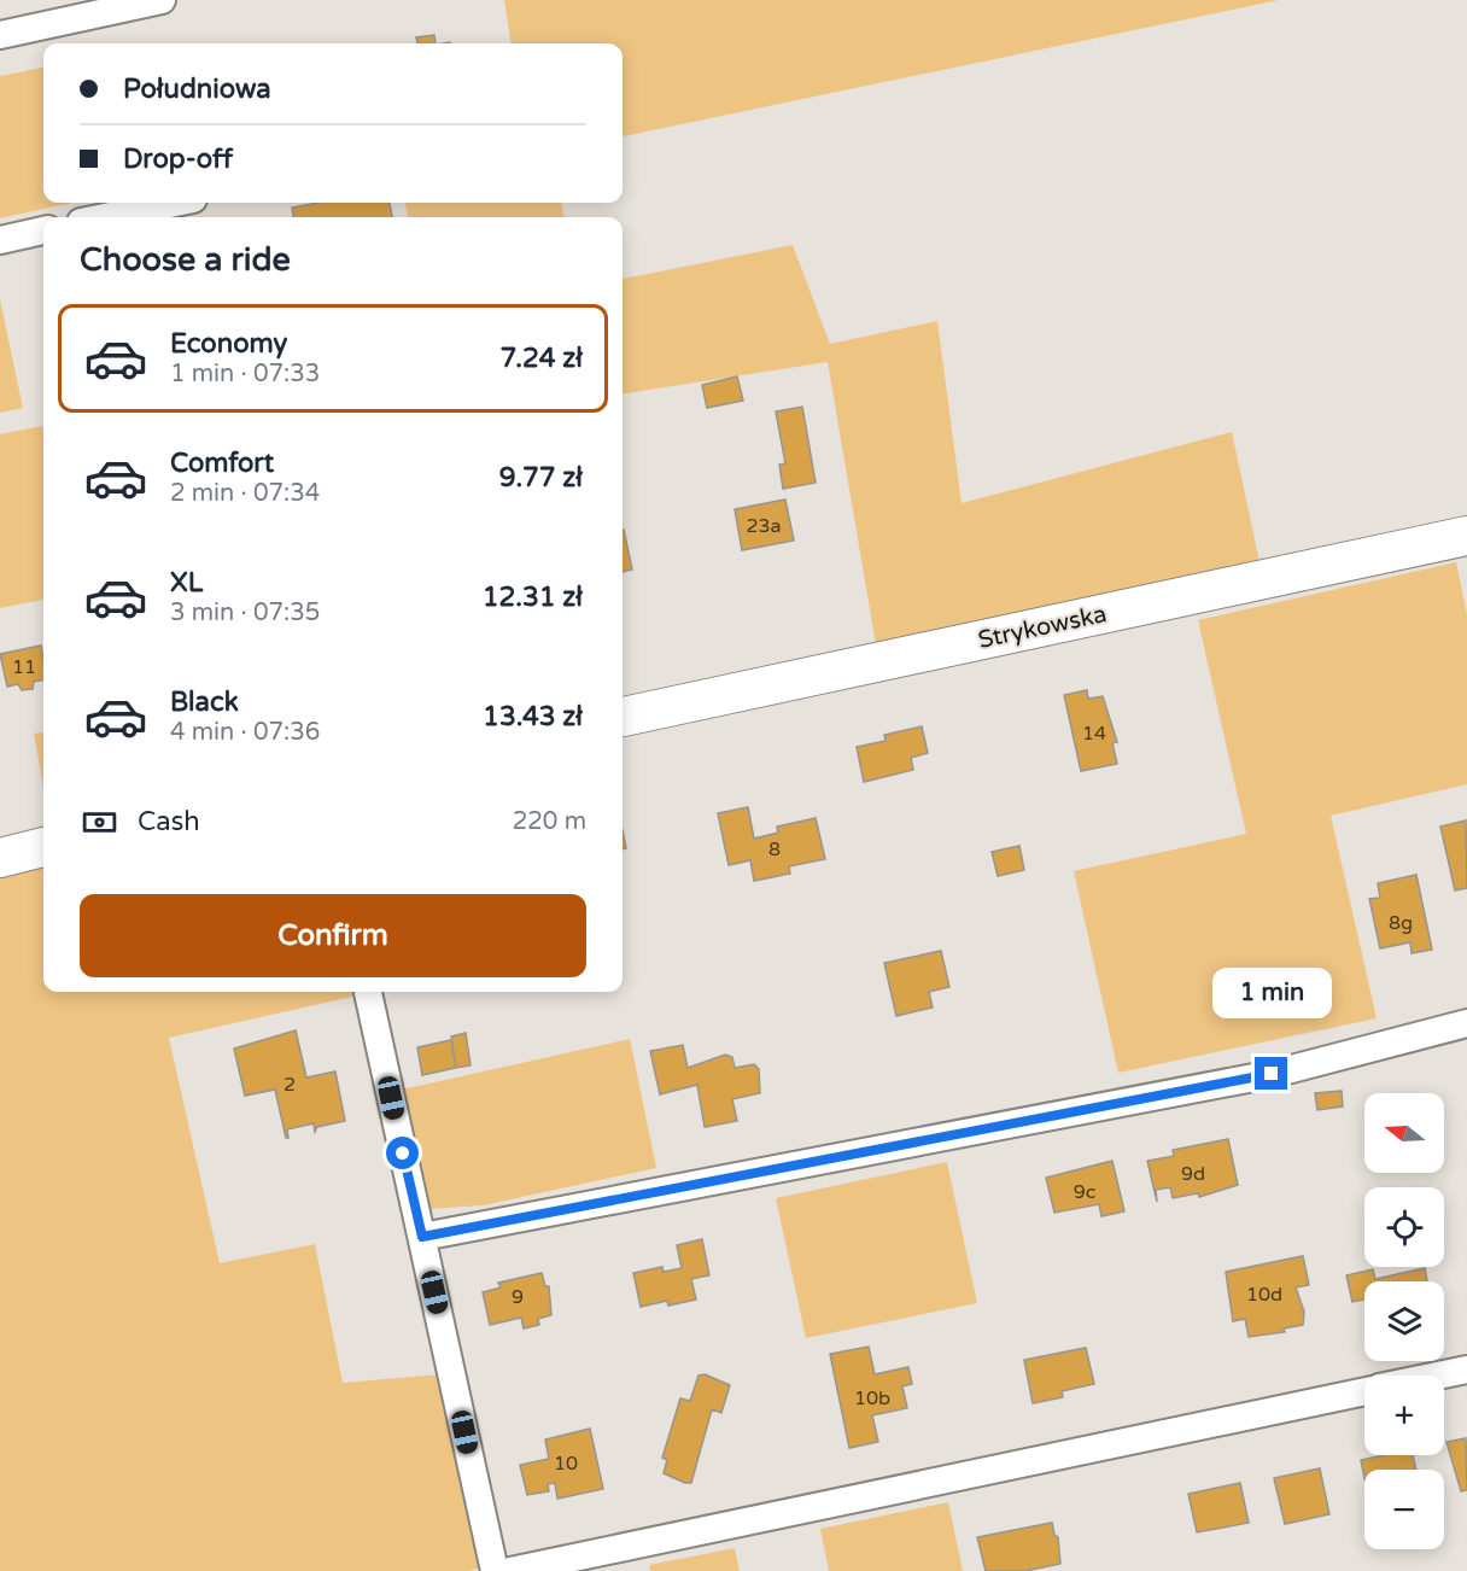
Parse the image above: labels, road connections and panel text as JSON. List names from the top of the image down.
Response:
{
  "streets": {
    "street": ["Strykowska"]
  },
  "house_numbers": [
    "23a",
    "11",
    "14",
    "8",
    "8g",
    "2",
    "9d",
    "9c",
    "10d",
    "9",
    "10b",
    "10"
  ],
  "north": "left",
  "page": {
    "banner": ["Południowa", "Drop-off"],
    "heading": "Choose a ride",
    "list": [
      {
        "name": "Economy",
        "note": "1 min · 07:33",
        "value": "7.24 zł"
      },
      {
        "name": "Comfort",
        "note": "2 min · 07:34",
        "value": "9.77 zł"
      },
      {
        "name": "XL",
        "note": "3 min · 07:35",
        "value": "12.31 zł"
      },
      {
        "name": "Black",
        "note": "4 min · 07:36",
        "value": "13.43 zł"
      }
    ],
    "pay": ["Cash", "220 m"],
    "buttons": "Confirm",
    "bubble": "1 min",
    "map_buttons": ["+", "−"]
  }
}
